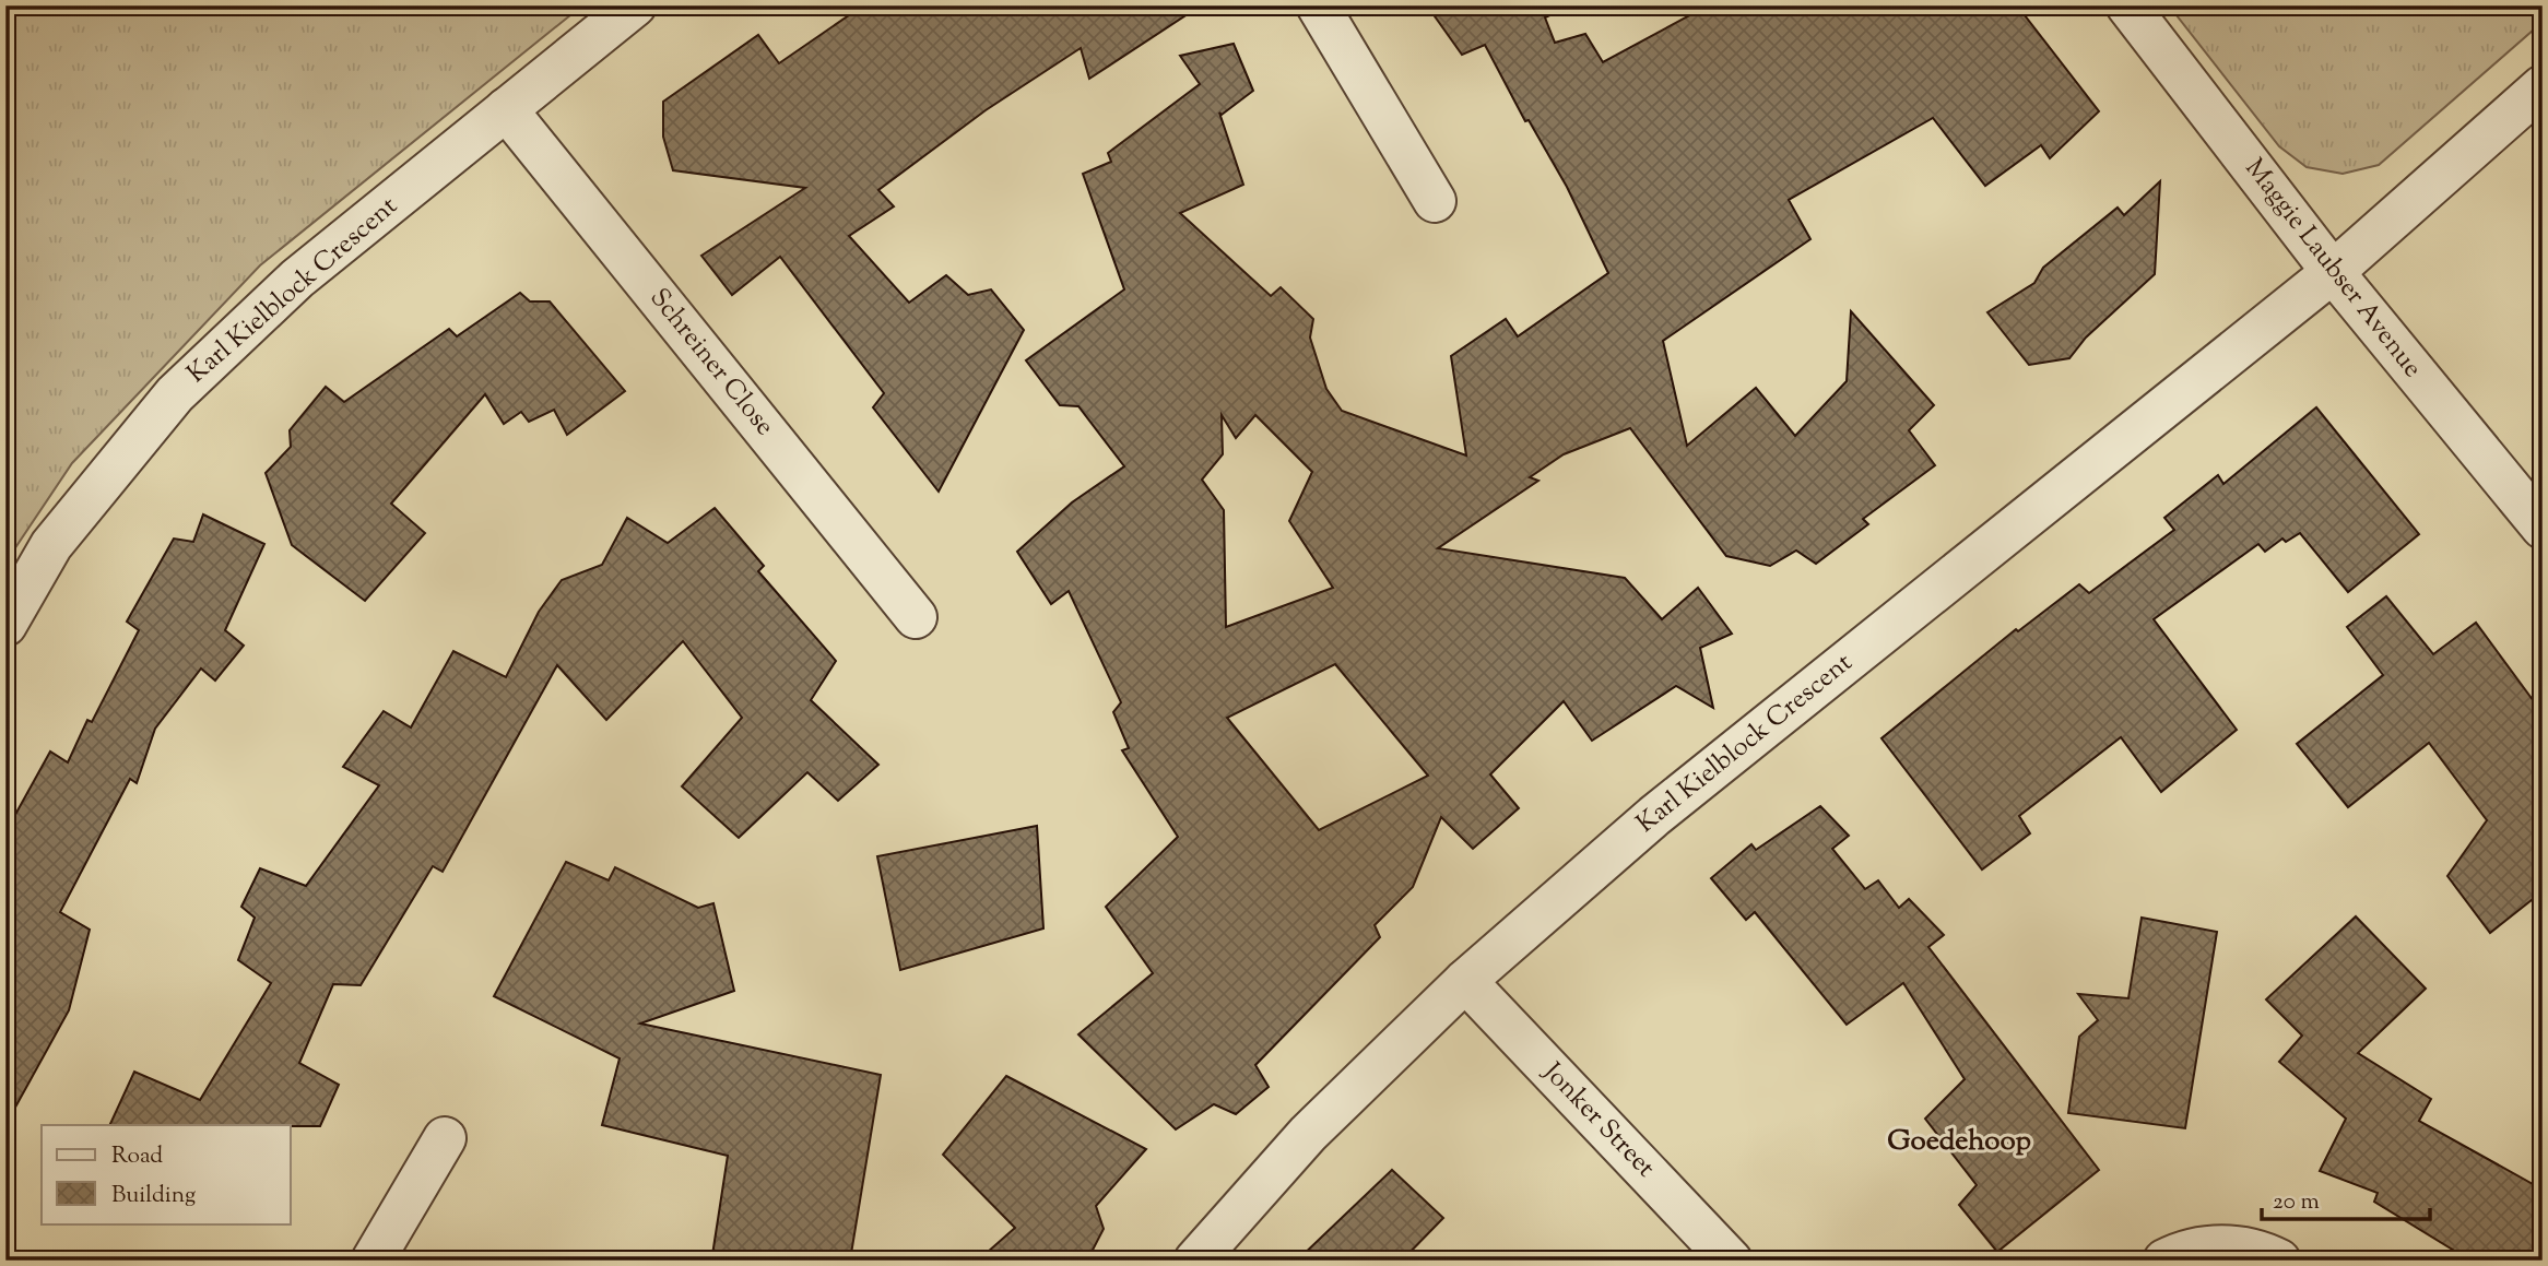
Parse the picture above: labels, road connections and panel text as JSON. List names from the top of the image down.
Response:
{
  "streets": {
    "street": [
      "Maggie Laubser Avenue",
      "Karl Kielblock Crescent",
      "Schreiner Close",
      "Jonker Street"
    ]
  },
  "crossings": [
    ["Maggie Laubser Avenue", "Karl Kielblock Crescent"],
    ["Karl Kielblock Crescent", "Schreiner Close"],
    ["Karl Kielblock Crescent", "Jonker Street"]
  ],
  "districts": ["Goedehoop"],
  "legend": ["Road", "Building"],
  "scale_bar": "20 m"
}
